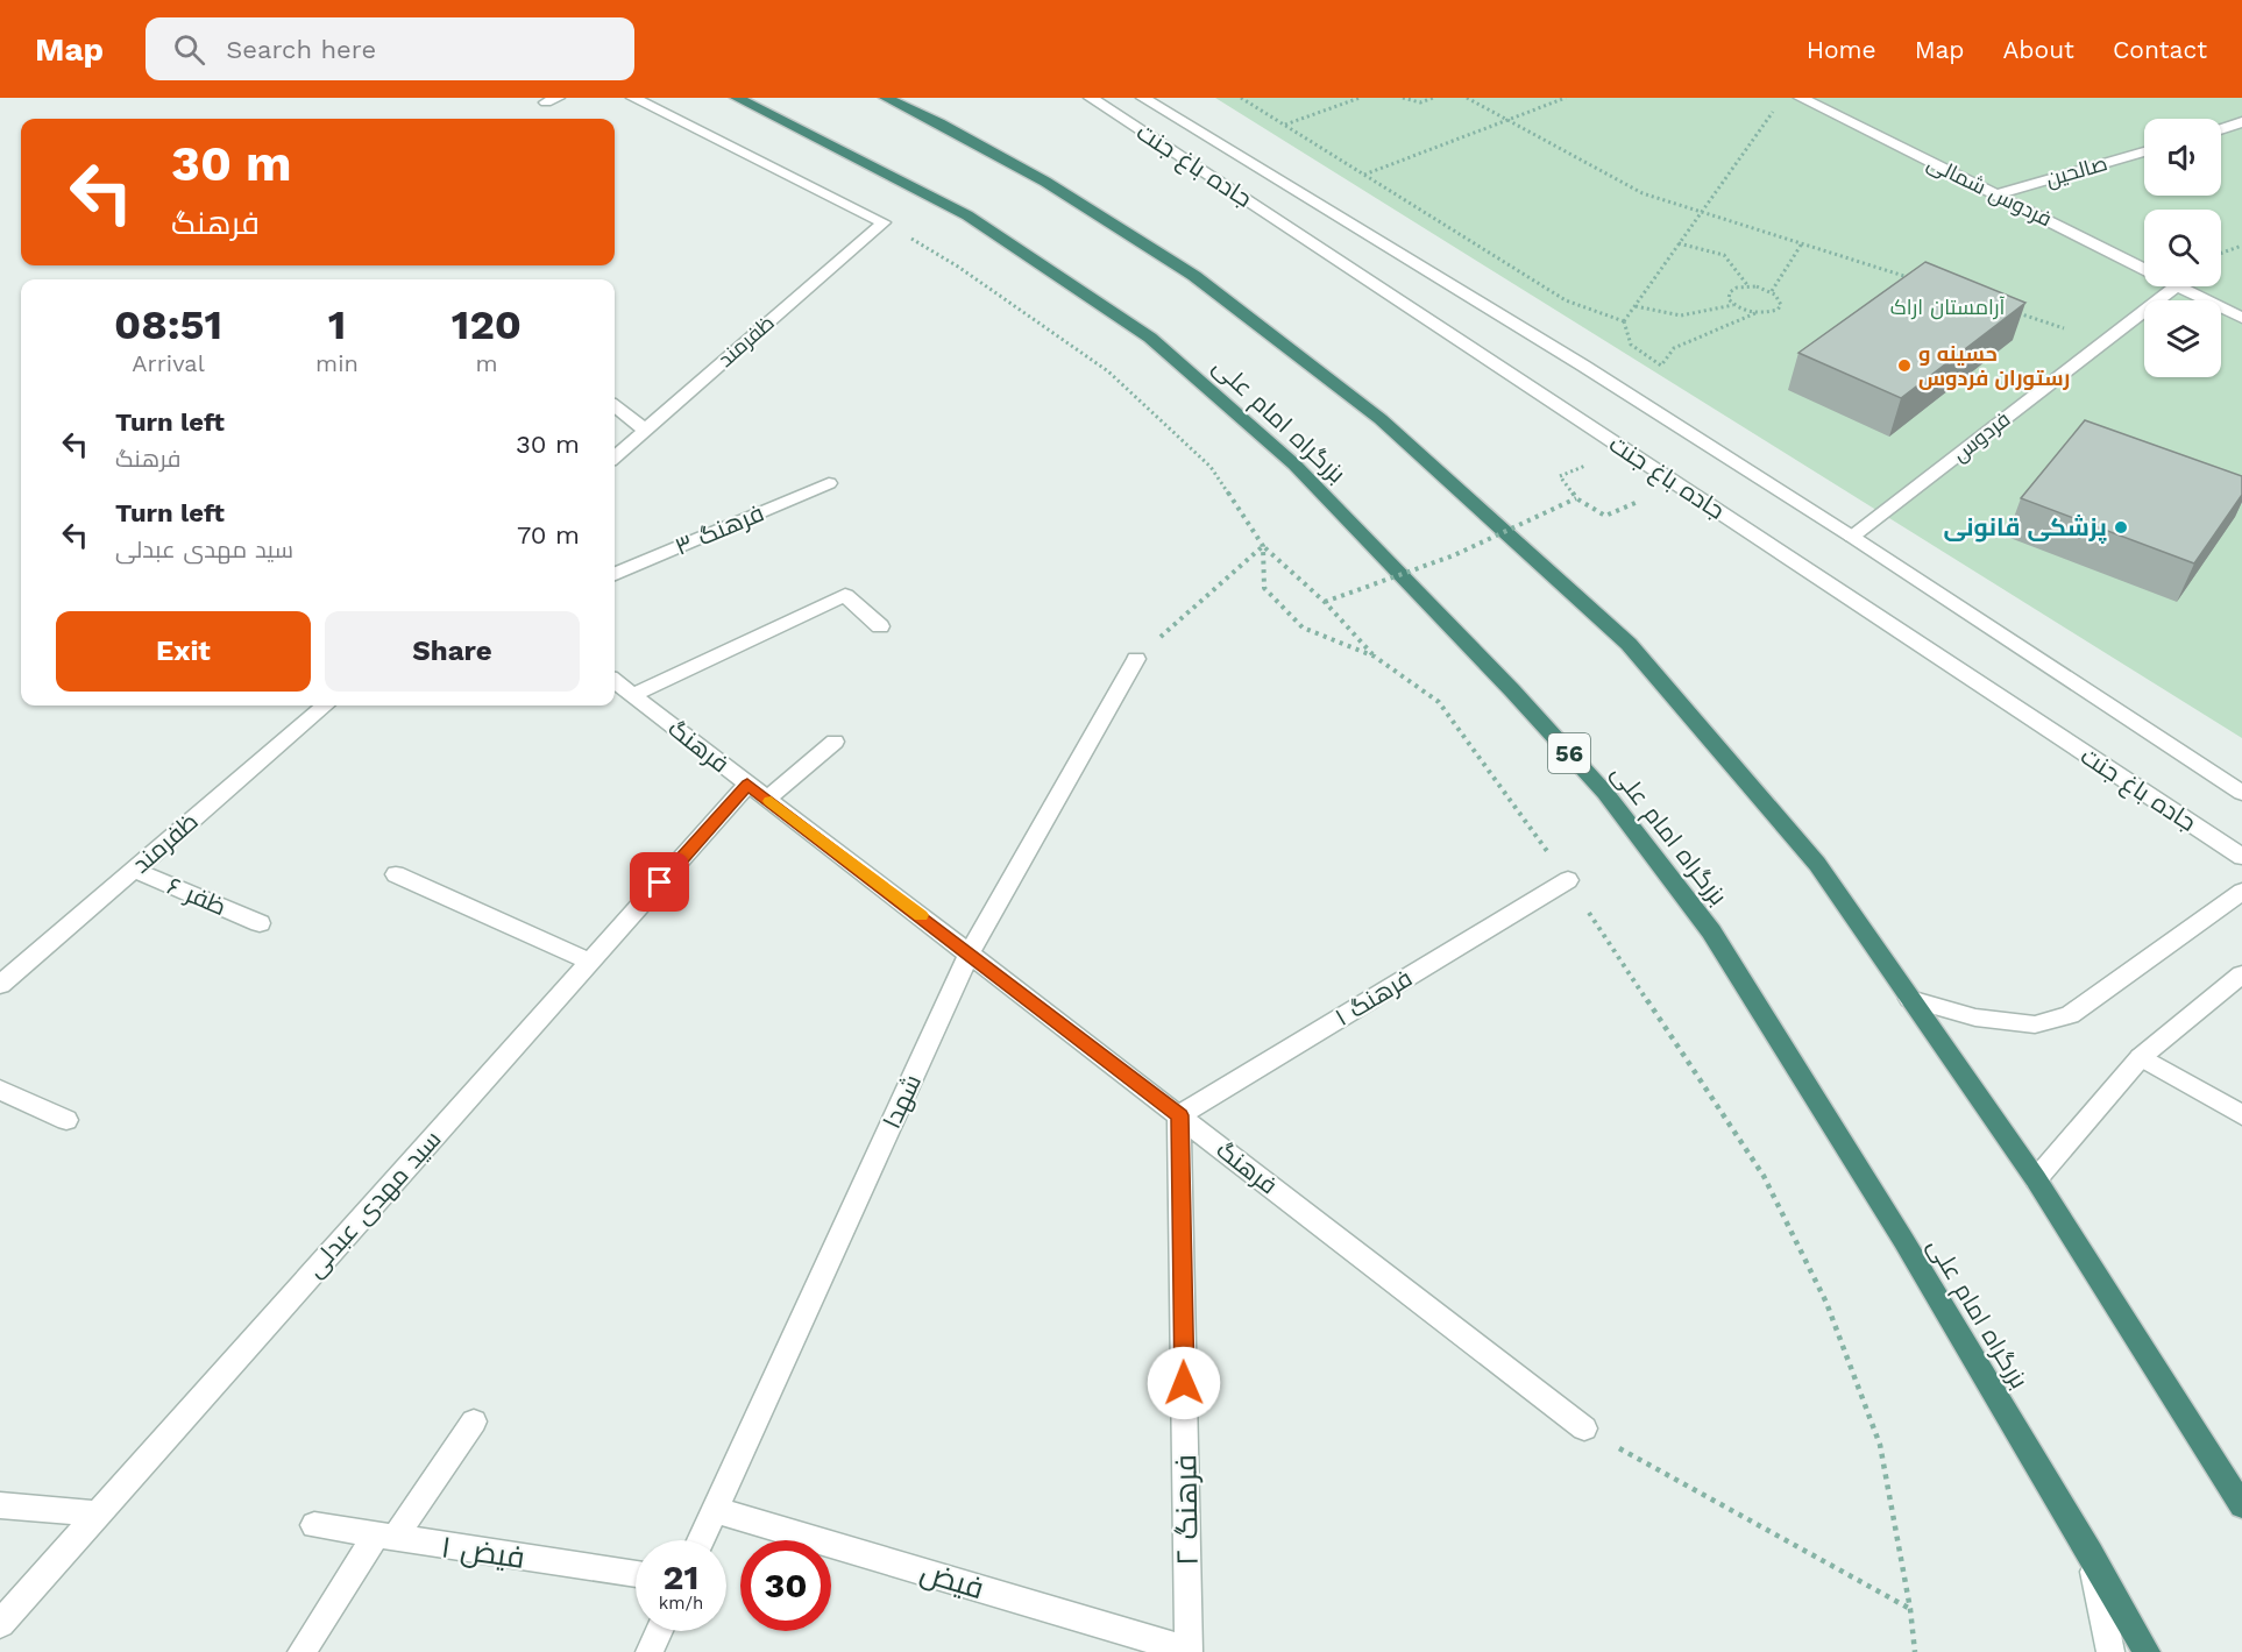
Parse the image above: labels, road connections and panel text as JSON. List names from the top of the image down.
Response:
{
  "streets": {
    "highway": ["بزرگراه امام علی", "56"],
    "street": [
      "جاده باغ جنت",
      "صالحین",
      "فردوس شمالی",
      "ظفرمند",
      "فردوس",
      "فرهنگ ۳",
      "فرهنگ",
      "ظفر ۶",
      "فرهنگ ۱",
      "شهدا",
      "سید مهدی عبدلی",
      "فرهنگ ۲",
      "فیض ۱",
      "فیض"
    ]
  },
  "crossings": [
    ["جاده باغ جنت", "فردوس"],
    ["صالحین", "فردوس شمالی"],
    ["ظفرمند", "ظفر ۶"],
    ["فرهنگ", "فرهنگ ۱"],
    ["فرهنگ", "شهدا"],
    ["فرهنگ", "سید مهدی عبدلی"],
    ["فرهنگ", "فرهنگ ۲"],
    ["فرهنگ ۱", "فرهنگ ۲"],
    ["شهدا", "فیض"],
    ["فرهنگ ۲", "فیض"]
  ],
  "parks": ["آرامستان اراک"],
  "places": ["حسینه و رستوران فردوس", "پزشکی قانونی"],
  "page": {
    "header": "Map",
    "search": "Search here",
    "nav": [
      "Home",
      "Map",
      "About",
      "Contact"
    ],
    "turn": ["30 m", "فرهنگ"],
    "eta": [
      "08:51",
      "Arrival",
      "1",
      "min",
      "120",
      "m"
    ],
    "list": [
      {
        "name": "Turn left",
        "note": "فرهنگ",
        "value": "30 m"
      },
      {
        "name": "Turn left",
        "note": "سید مهدی عبدلی",
        "value": "70 m"
      }
    ],
    "buttons": ["Exit", "Share"],
    "speed": "21 km/h",
    "limit": "30"
  }
}
